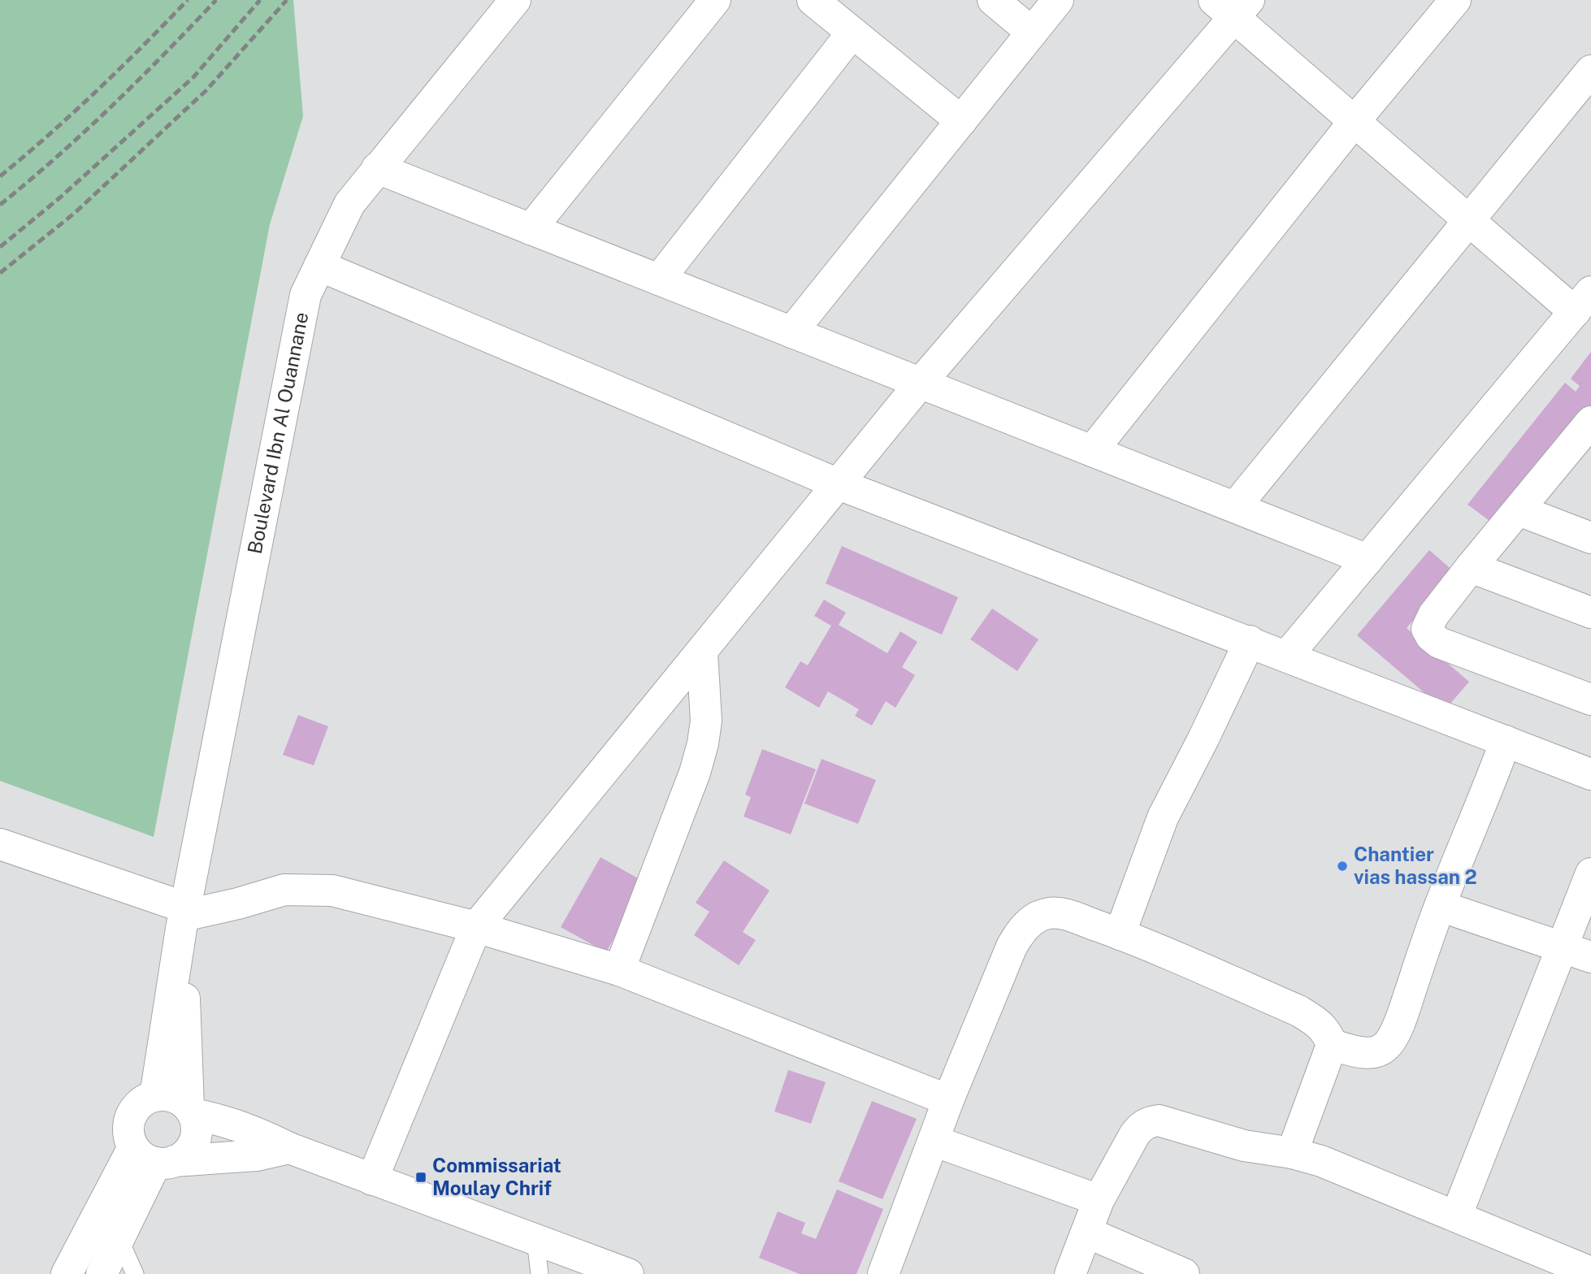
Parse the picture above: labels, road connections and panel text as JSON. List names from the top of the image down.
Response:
{
  "streets": {
    "street": ["Boulevard Ibn Al Ouannane"]
  },
  "places": {
    "other": ["Chantier vias hassan 2"],
    "transit": ["Commissariat Moulay Chrif"]
  }
}
